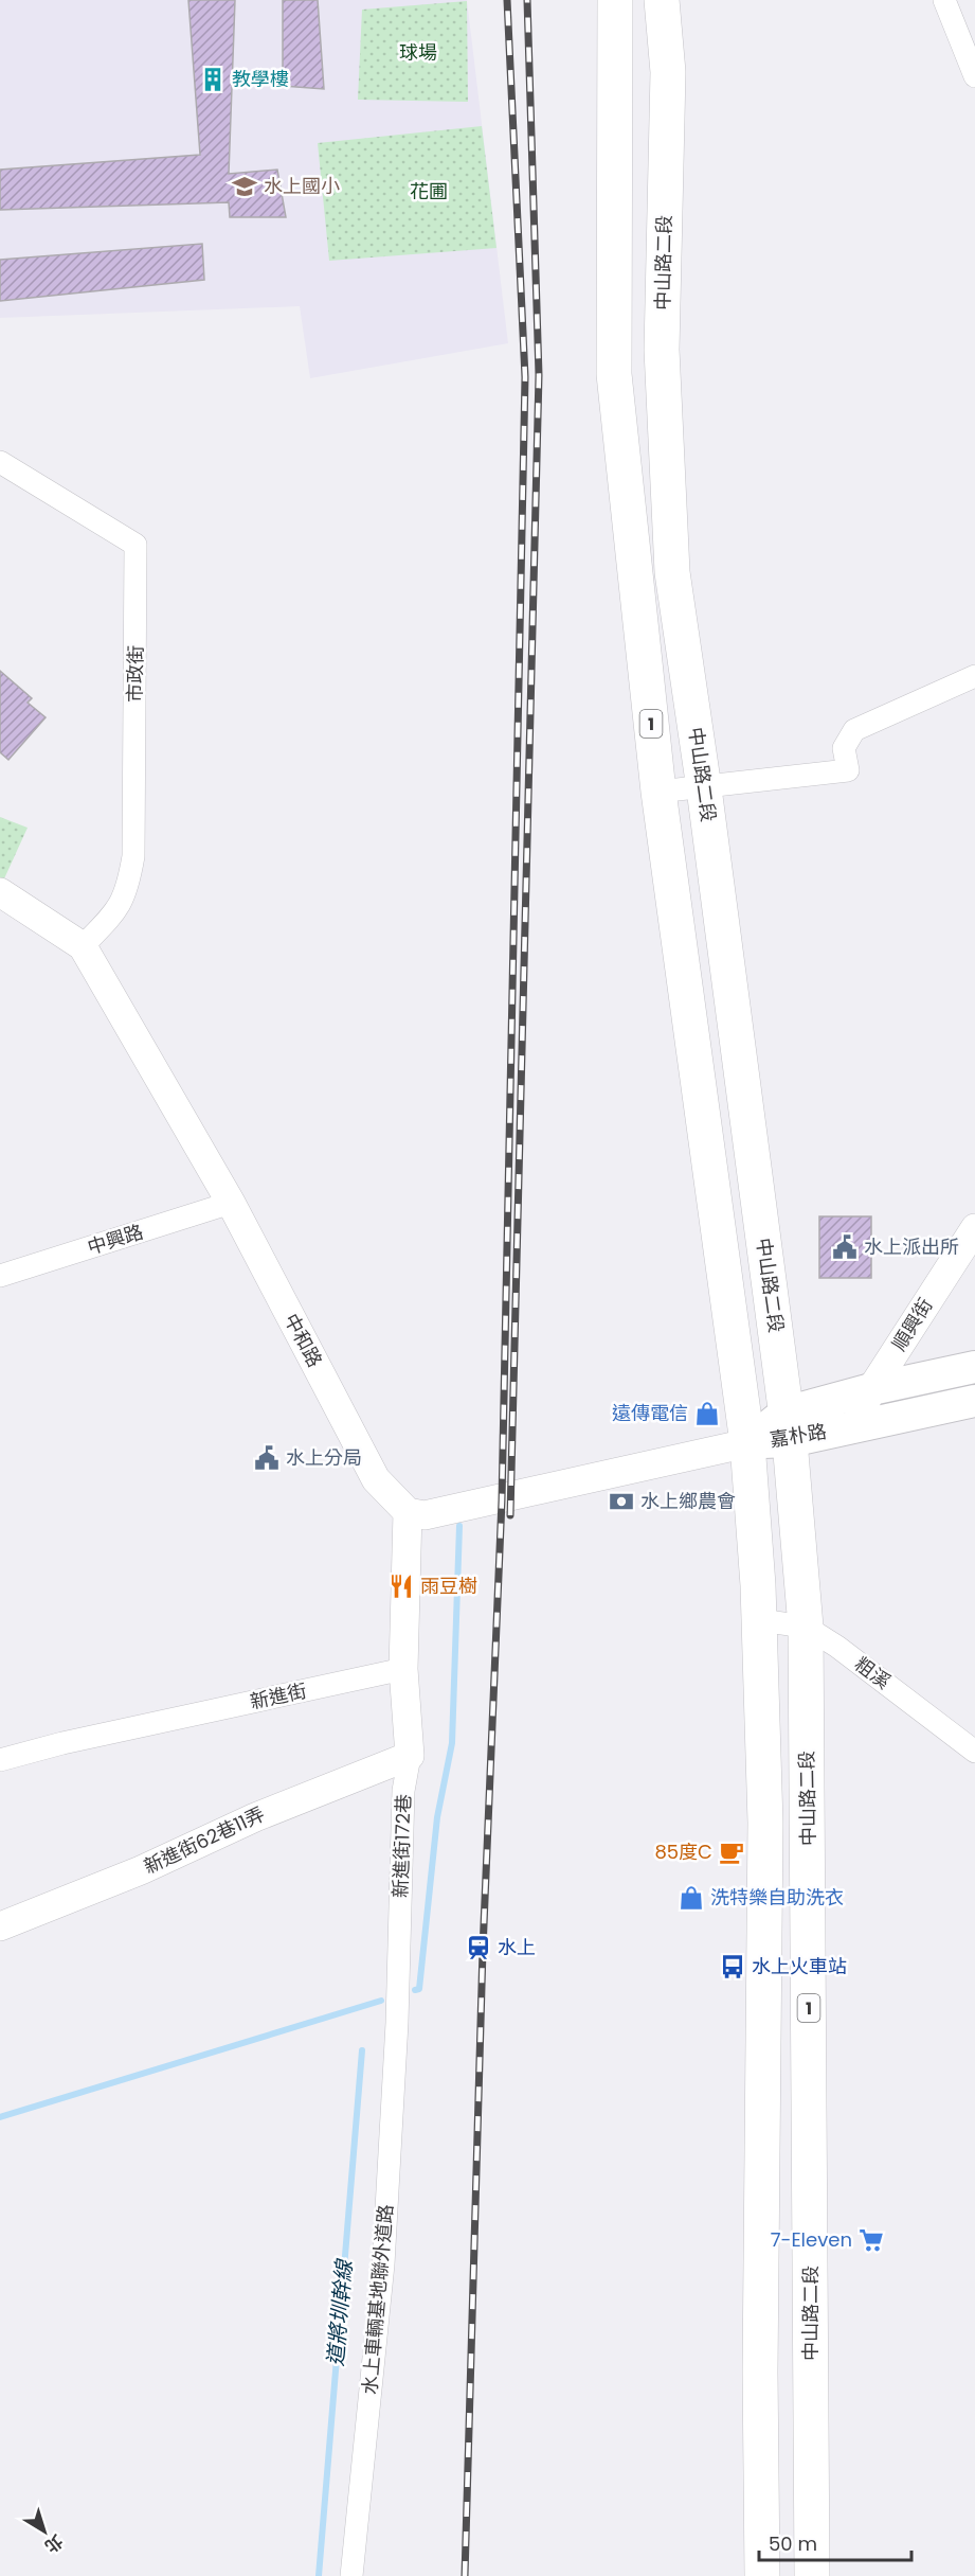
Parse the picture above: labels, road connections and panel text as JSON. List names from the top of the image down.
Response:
{
  "streets": {
    "main road": ["中山路二段", "1", "嘉朴路"],
    "street": [
      "市政街",
      "中興路",
      "順興街",
      "中和路",
      "粗溪",
      "新進街",
      "新進街62巷11弄",
      "新進街172巷",
      "水上車輛基地聯外道路"
    ]
  },
  "crossings": [
    ["中山路二段", "嘉朴路"],
    ["中山路二段", "粗溪"],
    ["市政街", "中和路"],
    ["1", "嘉朴路"],
    ["1", "粗溪"],
    ["中興路", "中和路"],
    ["順興街", "嘉朴路"],
    ["新進街", "新進街172巷"],
    ["新進街62巷11弄", "新進街172巷"],
    ["新進街172巷", "水上車輛基地聯外道路"]
  ],
  "water": ["道將圳幹線"],
  "parks": ["球場", "花圃"],
  "places": {
    "building": ["教學樓"],
    "school or university": ["水上國小"],
    "public building": ["水上派出所", "水上分局"],
    "shop": ["遠傳電信", "洗特樂自助洗衣"],
    "bank": ["水上鄉農會"],
    "restaurant": ["雨豆樹"],
    "cafe": ["85度C"],
    "station": ["水上"],
    "bus stop": ["水上火車站"],
    "supermarket": ["7-Eleven"]
  },
  "scale_bar": "50 m",
  "north": "bottom right"
}
